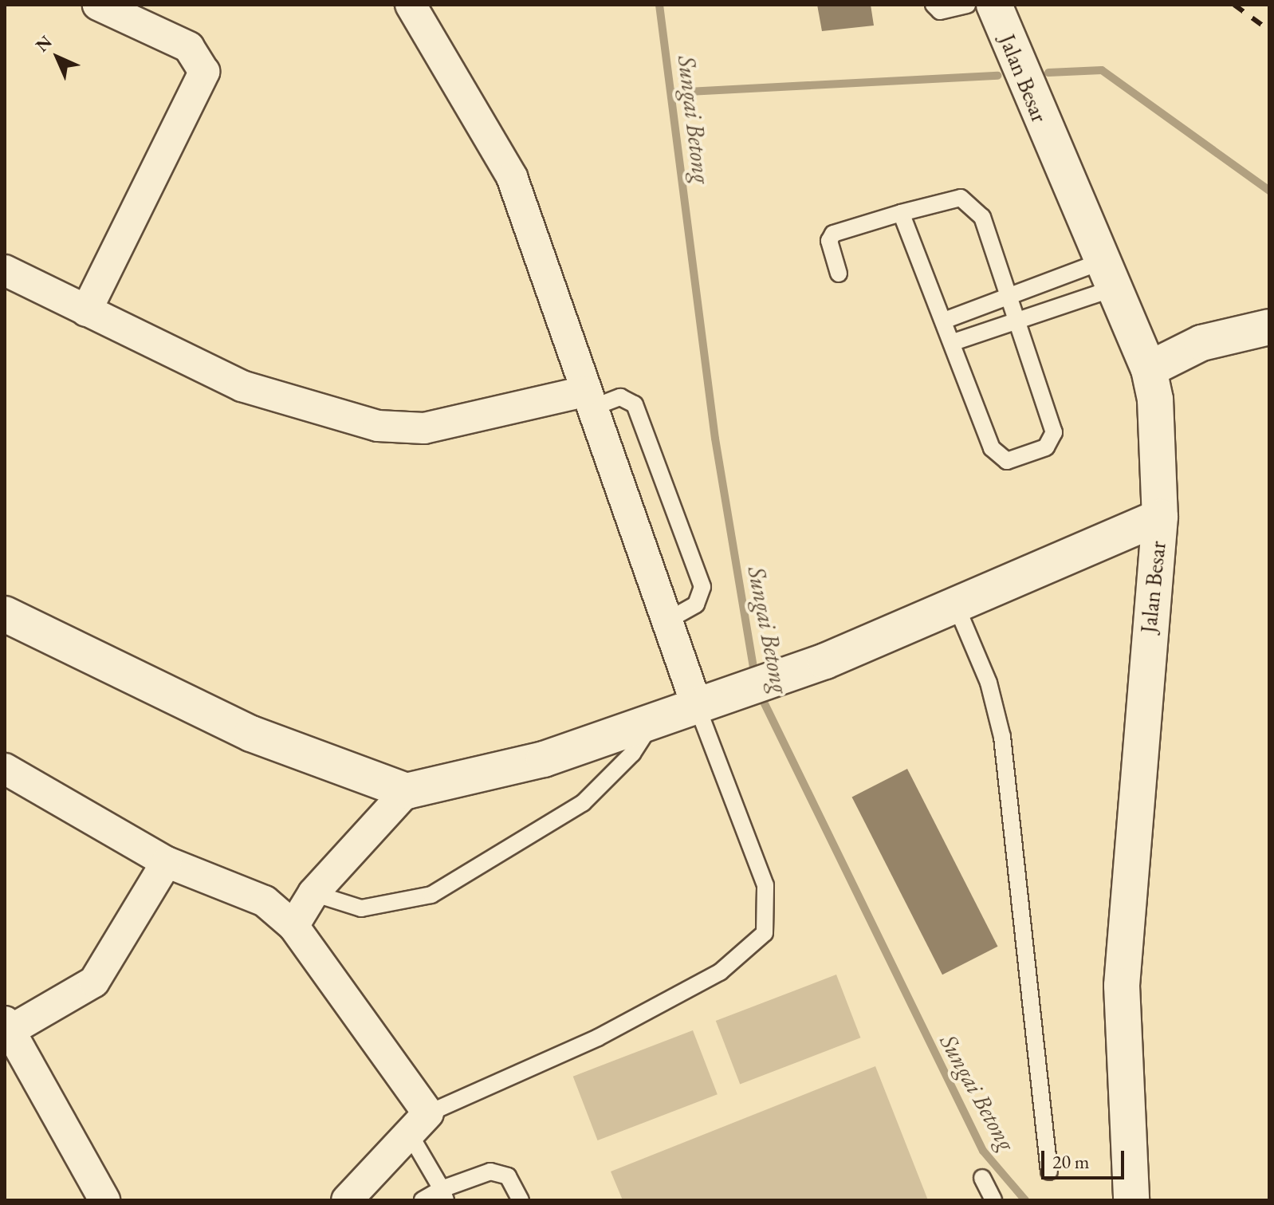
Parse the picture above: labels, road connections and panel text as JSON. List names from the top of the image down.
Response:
{
  "streets": {
    "street": ["Jalan Besar"]
  },
  "water": ["Sungai Betong"],
  "scale_bar": "20 m",
  "north": "top left"
}
